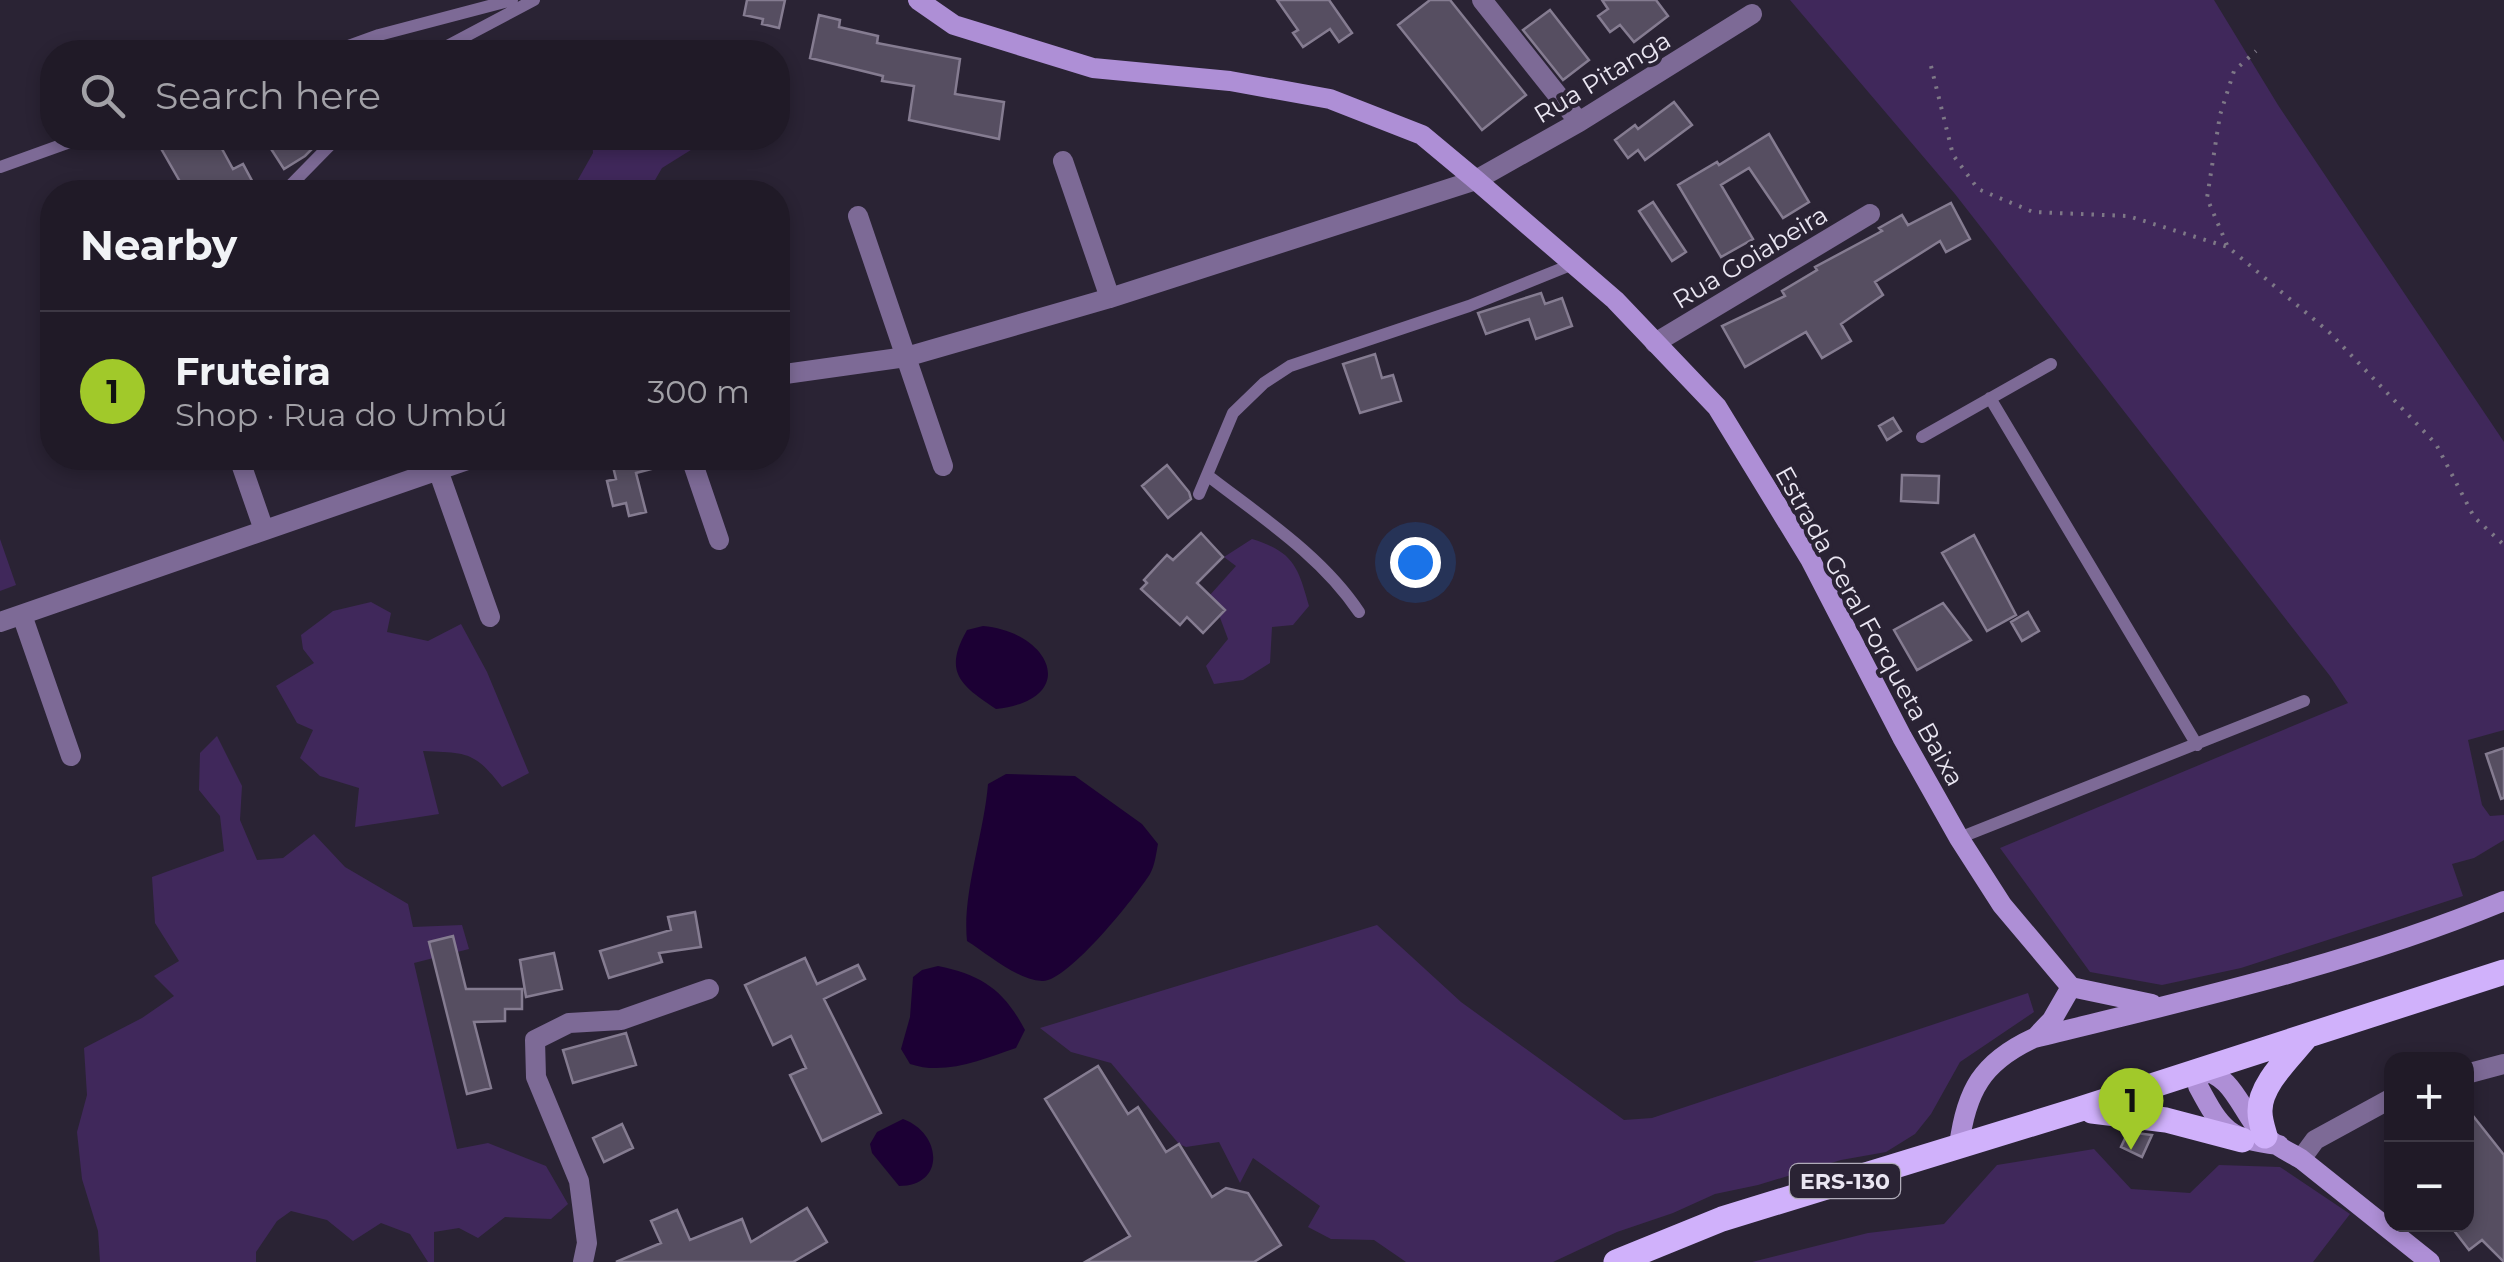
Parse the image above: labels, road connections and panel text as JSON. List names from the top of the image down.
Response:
{
  "streets": {
    "main road": ["ERS-130"],
    "street": ["Rua Pitanga", "Rua Goiabeira", "Estrada Geral Forqueta Baixa"]
  },
  "crossings": [
    ["Rua Pitanga", "Estrada Geral Forqueta Baixa"],
    ["Rua Goiabeira", "Estrada Geral Forqueta Baixa"]
  ],
  "page": {
    "search": "Search here",
    "heading": "Nearby",
    "list": [
      {
        "mark": "1",
        "name": "Fruteira",
        "note": "Shop · Rua do Umbú",
        "value": "300 m"
      }
    ],
    "map_buttons": ["+", "−"],
    "pins": "1"
  }
}
